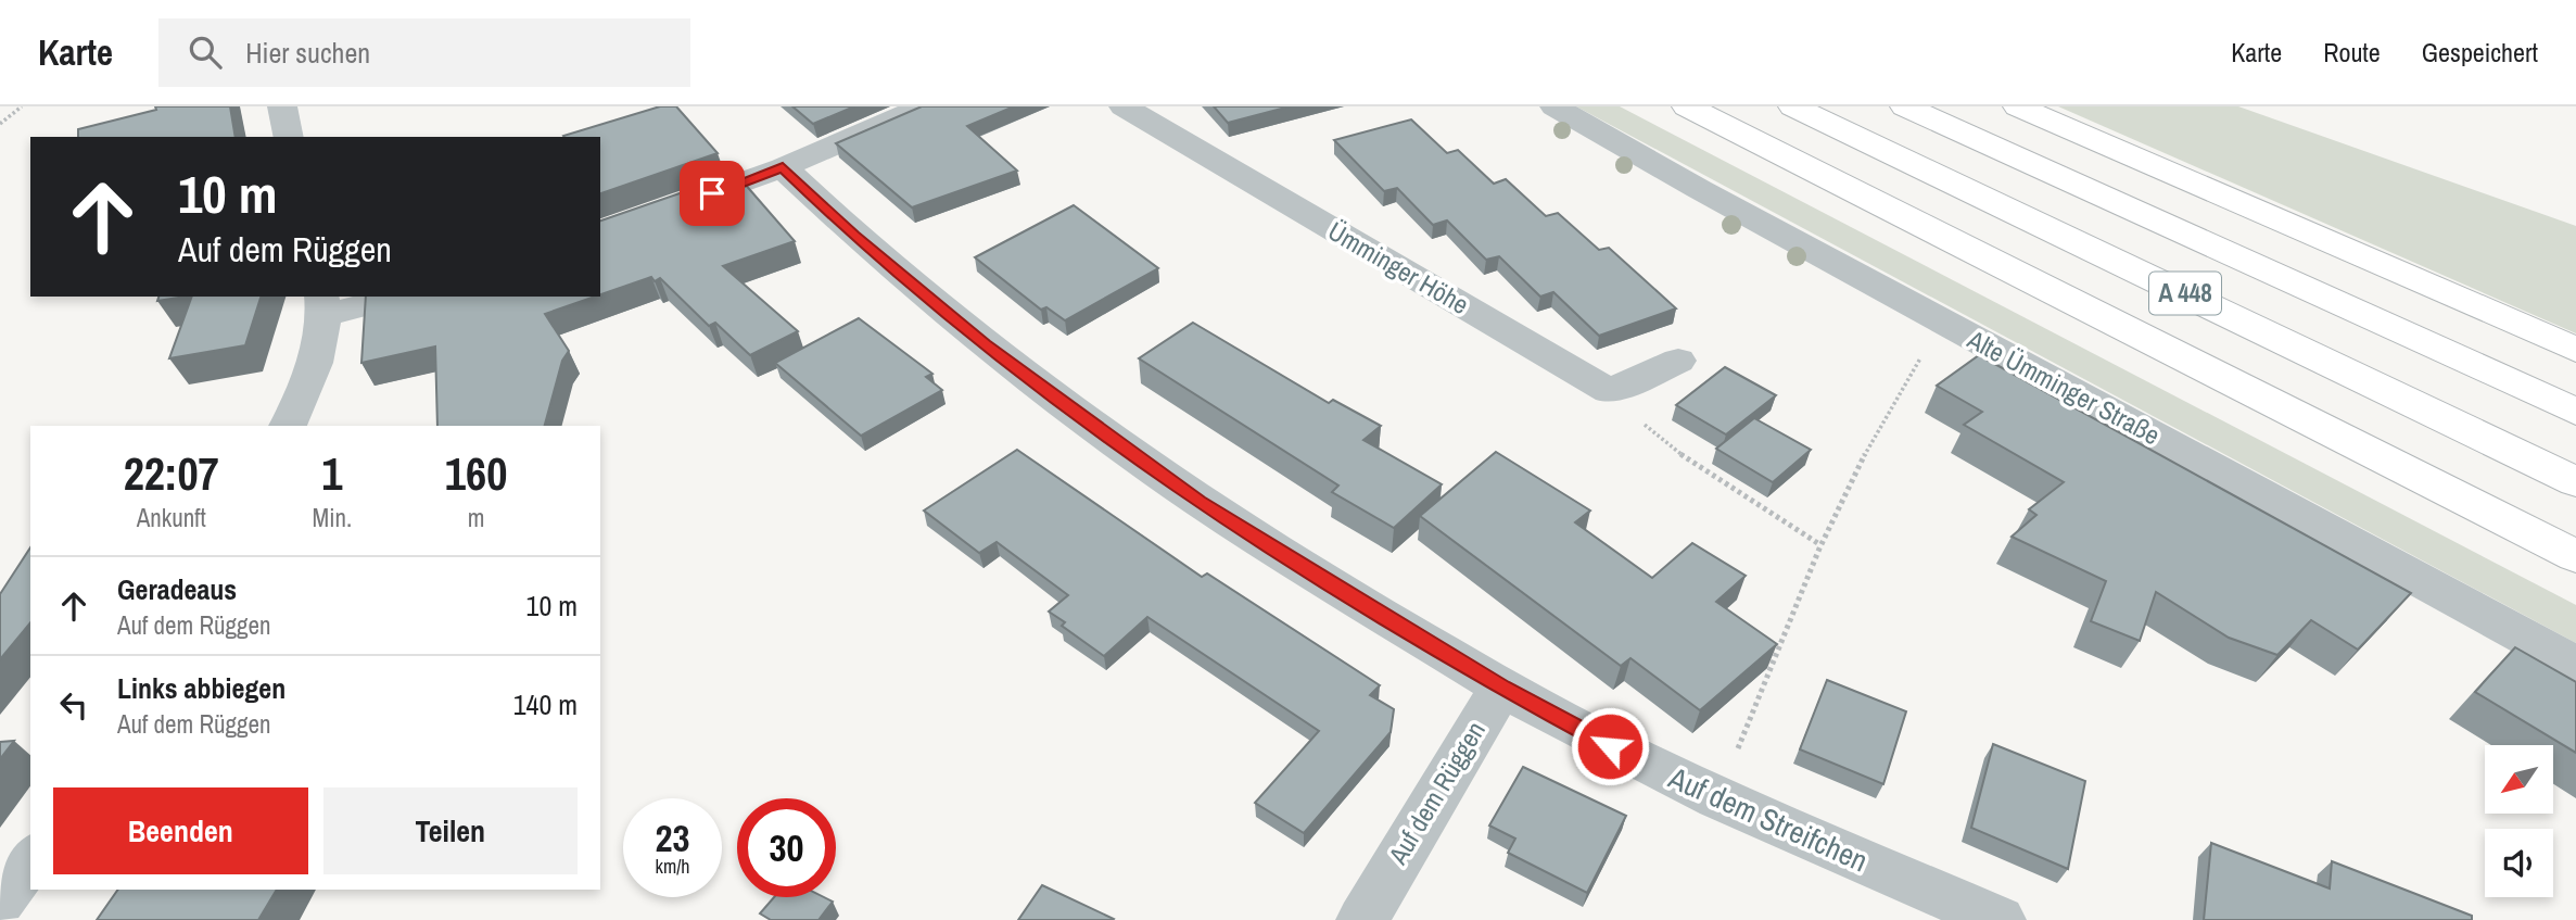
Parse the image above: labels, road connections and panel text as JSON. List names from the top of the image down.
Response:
{
  "streets": {
    "highway": ["A 448"],
    "street": [
      "Ümminger Höhe",
      "Alte Ümminger Straße",
      "Auf dem Rüggen",
      "Auf dem Streifchen"
    ]
  },
  "crossings": [
    ["Auf dem Rüggen", "Auf dem Streifchen"]
  ],
  "north": "bottom left",
  "page": {
    "header": "Karte",
    "search": "Hier suchen",
    "nav": ["Karte", "Route", "Gespeichert"],
    "turn": ["10 m", "Auf dem Rüggen"],
    "eta": [
      "22:07",
      "Ankunft",
      "1",
      "Min.",
      "160",
      "m"
    ],
    "list": [
      {
        "name": "Geradeaus",
        "note": "Auf dem Rüggen",
        "value": "10 m"
      },
      {
        "name": "Links abbiegen",
        "note": "Auf dem Rüggen",
        "value": "140 m"
      }
    ],
    "buttons": ["Beenden", "Teilen"],
    "speed": "23 km/h",
    "limit": "30"
  }
}
